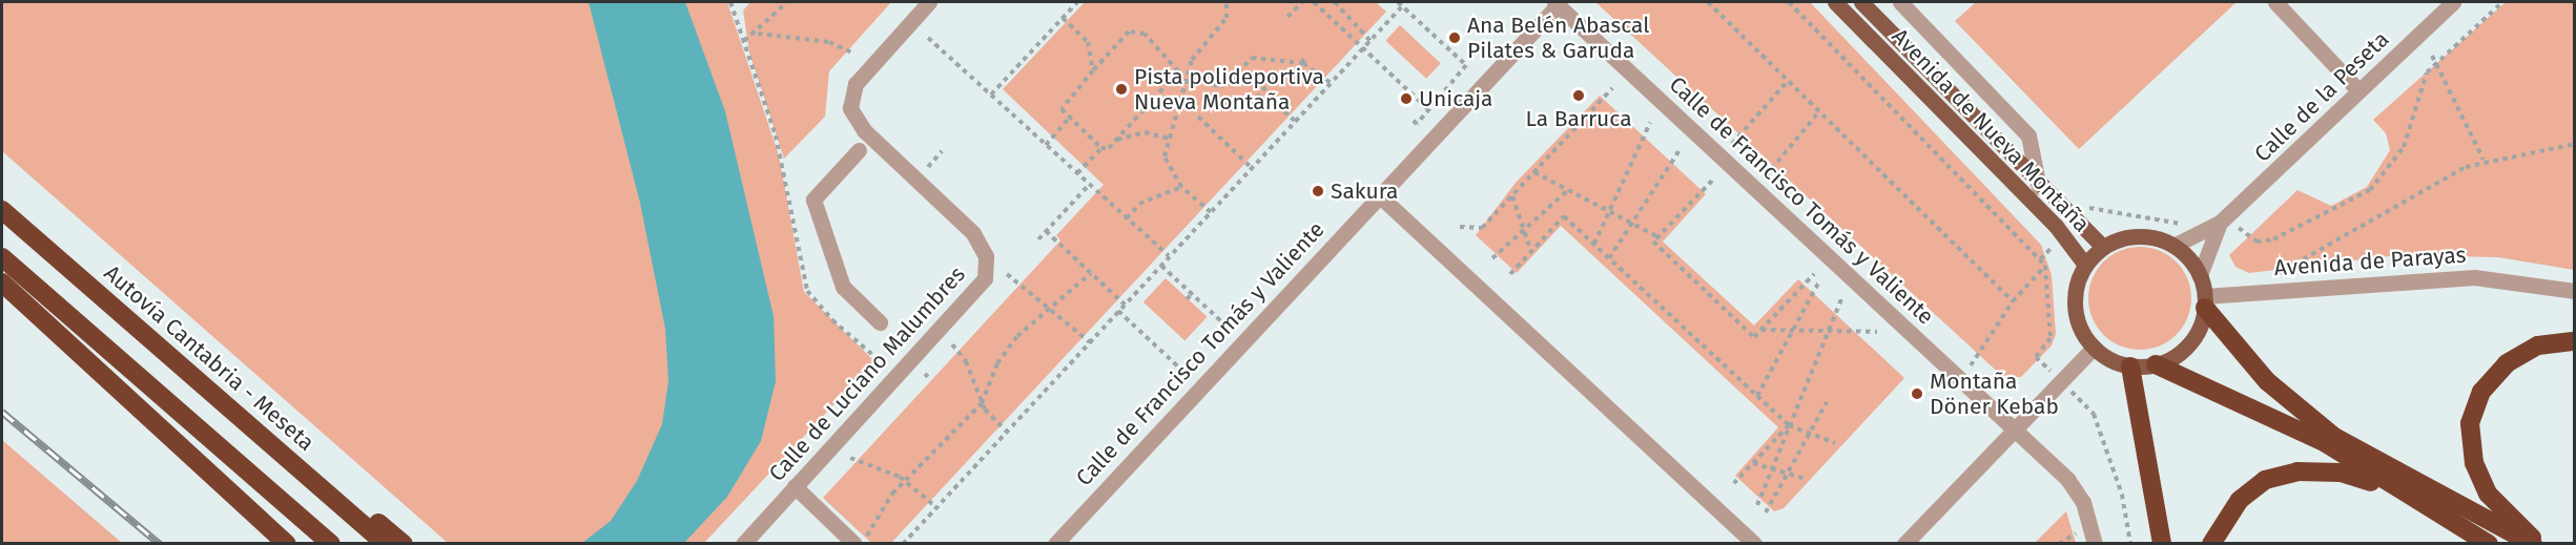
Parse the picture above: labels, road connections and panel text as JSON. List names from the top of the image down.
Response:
{
  "streets": {
    "highway": ["Autovía Cantabria - Meseta"],
    "main road": ["Avenida de Nueva Montaña"],
    "street": [
      "Calle de la Peseta",
      "Calle de Francisco Tomás y Valiente",
      "Avenida de Parayas",
      "Calle de Luciano Malumbres"
    ]
  },
  "crossings": [
    ["Calle de la Peseta", "Avenida de Nueva Montaña"],
    ["Calle de la Peseta", "Avenida de Parayas"],
    ["Avenida de Nueva Montaña", "Avenida de Parayas"]
  ],
  "places": [
    "Ana Belén Abascal Pilates & Garuda",
    "Pista polideportiva Nueva Montaña",
    "La Barruca",
    "Unicaja",
    "Sakura",
    "Montaña Döner Kebab"
  ]
}
